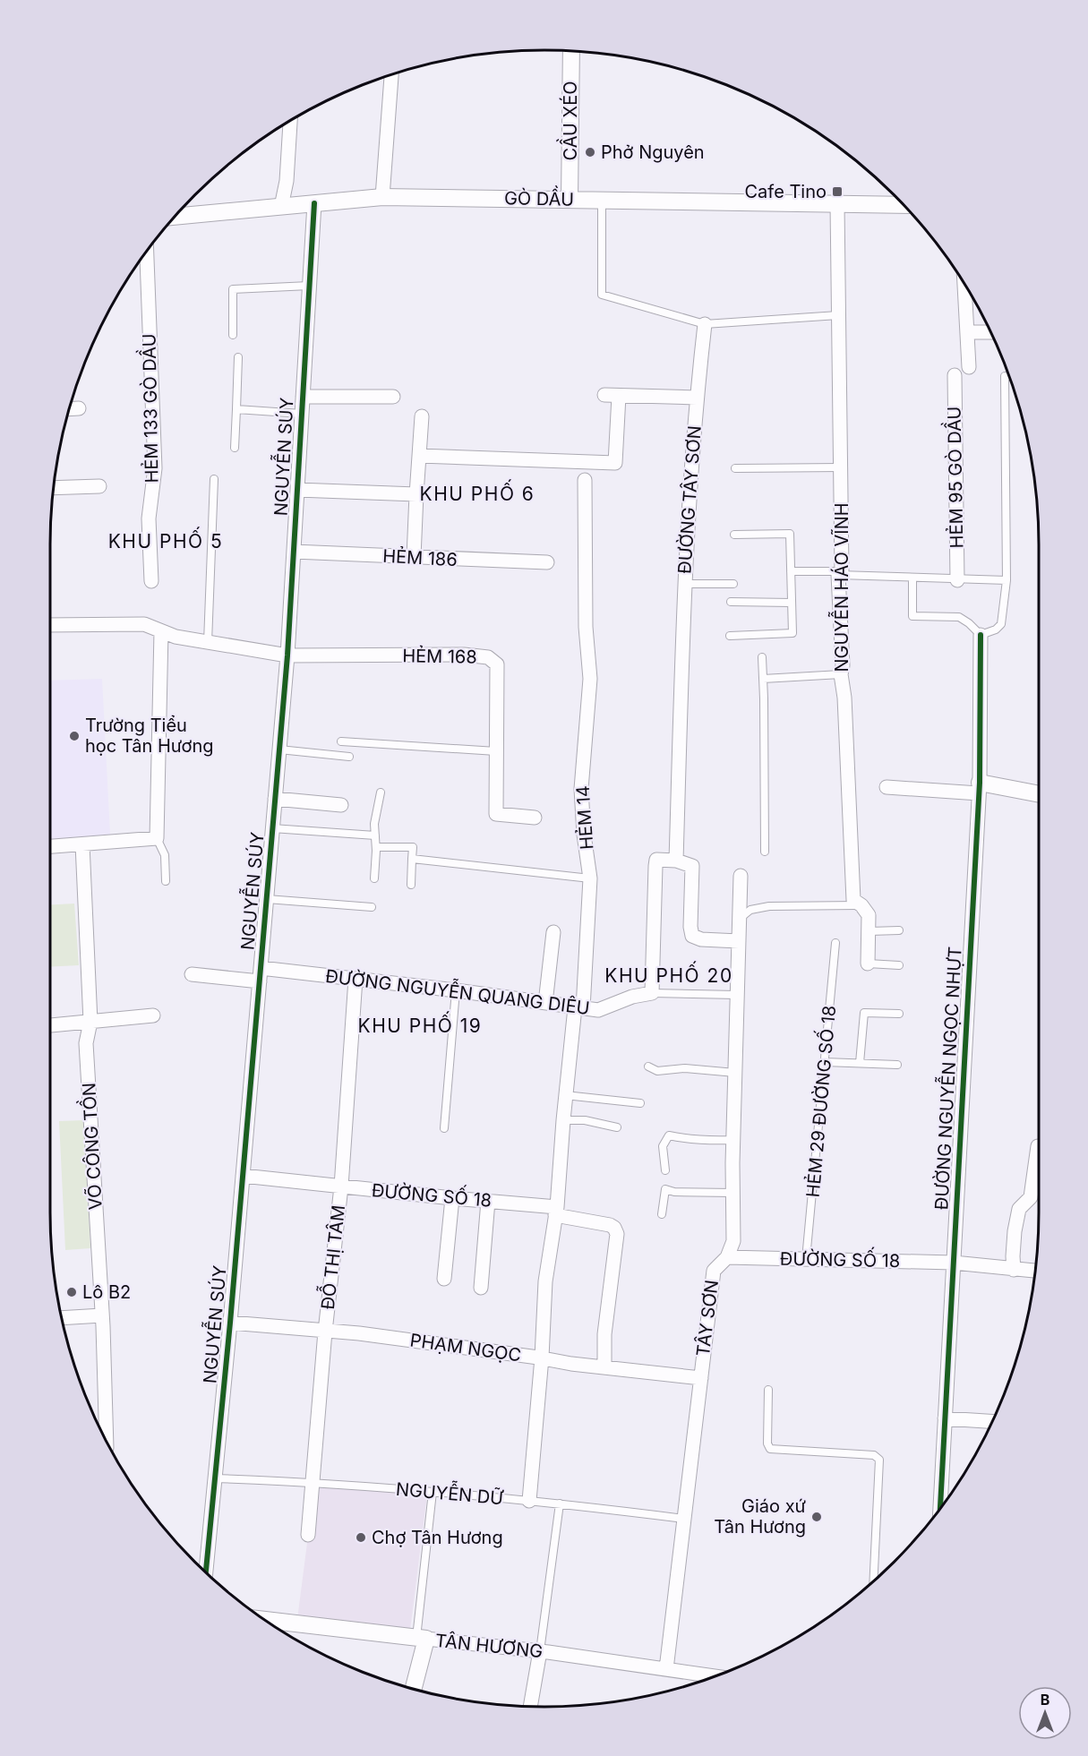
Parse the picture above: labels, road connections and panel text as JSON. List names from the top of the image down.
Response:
{
  "streets": {
    "street": [
      "CẦU XÉO",
      "GÒ DẦU",
      "HẺM 133 GÒ DẦU",
      "NGUYỄN SÚY",
      "HẺM 95 GÒ DẦU",
      "ĐƯỜNG TÂY SƠN",
      "HẺM 186",
      "NGUYỄN HÁO VĨNH",
      "HẺM 168",
      "HẺM 14",
      "ĐƯỜNG NGUYỄN QUANG DIÊU",
      "ĐƯỜNG NGUYỄN NGỌC NHỰT",
      "VÕ CÔNG TỒN",
      "ĐƯỜNG SỐ 18",
      "ĐỖ THỊ TÂM",
      "TÂY SƠN",
      "PHẠM NGỌC",
      "TÂN HƯƠNG"
    ],
    "lane": ["HẺM 29 ĐƯỜNG SỐ 18", "NGUYỄN DỮ"]
  },
  "crossings": [
    ["CẦU XÉO", "GÒ DẦU"],
    ["GÒ DẦU", "NGUYỄN SÚY"],
    ["GÒ DẦU", "NGUYỄN HÁO VĨNH"],
    ["NGUYỄN SÚY", "HẺM 186"],
    ["NGUYỄN SÚY", "HẺM 168"],
    ["NGUYỄN SÚY", "ĐƯỜNG NGUYỄN QUANG DIÊU"],
    ["NGUYỄN SÚY", "ĐƯỜNG SỐ 18"],
    ["NGUYỄN SÚY", "PHẠM NGỌC"],
    ["NGUYỄN SÚY", "NGUYỄN DỮ"],
    ["HẺM 14", "ĐƯỜNG NGUYỄN QUANG DIÊU"],
    ["HẺM 14", "ĐƯỜNG SỐ 18"],
    ["HẺM 14", "PHẠM NGỌC"],
    ["HẺM 14", "NGUYỄN DỮ"],
    ["ĐƯỜNG NGUYỄN QUANG DIÊU", "ĐỖ THỊ TÂM"],
    ["ĐƯỜNG NGUYỄN NGỌC NHỰT", "ĐƯỜNG SỐ 18"],
    ["HẺM 29 ĐƯỜNG SỐ 18", "ĐƯỜNG SỐ 18"],
    ["ĐƯỜNG SỐ 18", "ĐỖ THỊ TÂM"],
    ["ĐƯỜNG SỐ 18", "TÂY SƠN"],
    ["ĐƯỜNG SỐ 18", "PHẠM NGỌC"],
    ["ĐỖ THỊ TÂM", "PHẠM NGỌC"],
    ["ĐỖ THỊ TÂM", "NGUYỄN DỮ"],
    ["TÂY SƠN", "PHẠM NGỌC"],
    ["TÂY SƠN", "NGUYỄN DỮ"],
    ["TÂY SƠN", "TÂN HƯƠNG"]
  ],
  "districts": [
    "KHU PHỐ 6",
    "KHU PHỐ 5",
    "KHU PHỐ 20",
    "KHU PHỐ 19"
  ],
  "places": {
    "other": [
      "Phở Nguyên",
      "Trường Tiểu học Tân Hương",
      "Lô B2",
      "Giáo xứ Tân Hương",
      "Chợ Tân Hương"
    ],
    "transit": ["Cafe Tino"]
  },
  "north": "top"
}
